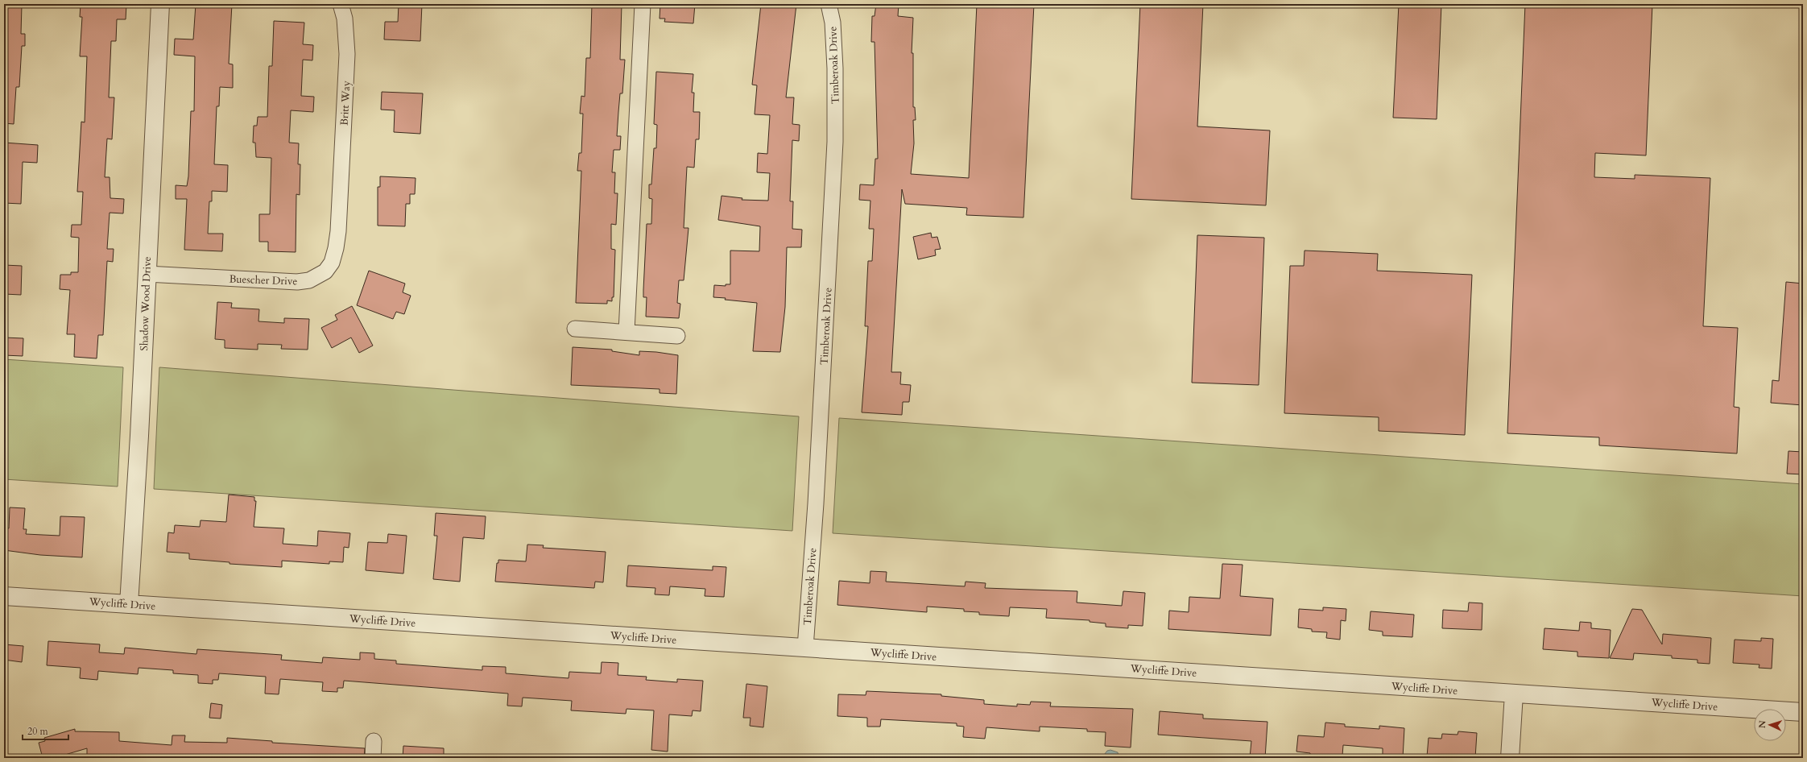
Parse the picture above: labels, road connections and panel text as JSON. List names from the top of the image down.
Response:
{
  "streets": {
    "street": [
      "Timberoak Drive",
      "Britt Way",
      "Buescher Drive",
      "Shadow Wood Drive",
      "Wycliffe Drive"
    ]
  },
  "crossings": [
    ["Timberoak Drive", "Wycliffe Drive"],
    ["Britt Way", "Buescher Drive"],
    ["Buescher Drive", "Shadow Wood Drive"],
    ["Shadow Wood Drive", "Wycliffe Drive"]
  ],
  "scale_bar": "20 m",
  "north": "left"
}
